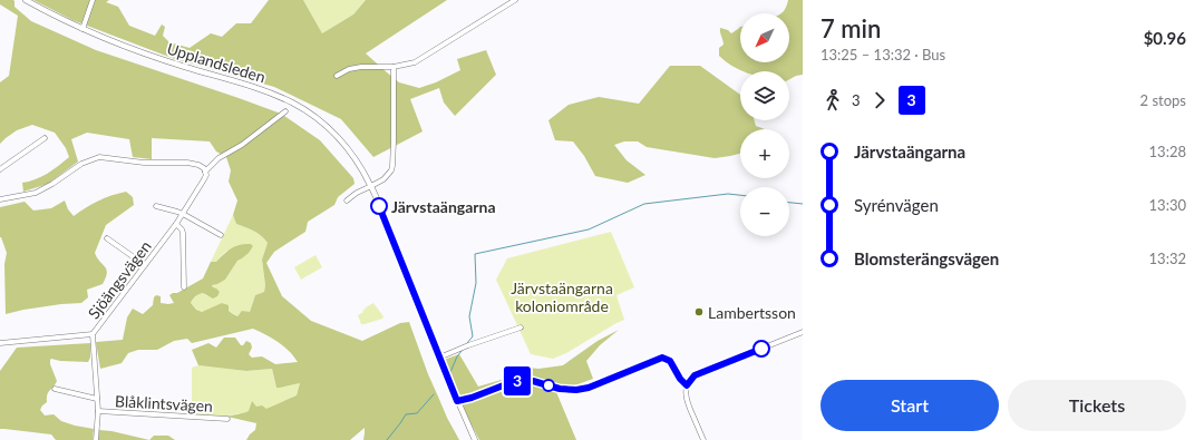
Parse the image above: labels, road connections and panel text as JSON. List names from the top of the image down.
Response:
{
  "streets": {
    "street": ["Upplandsleden", "Sjöängsvägen", "Blåklintsvägen"]
  },
  "crossings": [
    ["Sjöängsvägen", "Blåklintsvägen"]
  ],
  "parks": ["Järvstaängarna koloniområde"],
  "places": ["Järvstaängarna", "Lambertsson"],
  "lines": ["bus line 3"],
  "north": "bottom left",
  "page": {
    "on_map": "3",
    "heading": ["7 min", "13:25 – 13:32 · Bus", "$0.96"],
    "map_buttons": ["+", "−"],
    "legs": ["3", "3", "2 stops"],
    "list": [
      {
        "name": "Järvstaängarna",
        "value": "13:28"
      },
      {
        "name": "Syrénvägen",
        "value": "13:30"
      },
      {
        "name": "Blomsterängsvägen",
        "value": "13:32"
      }
    ],
    "buttons": ["Start", "Tickets"]
  }
}
